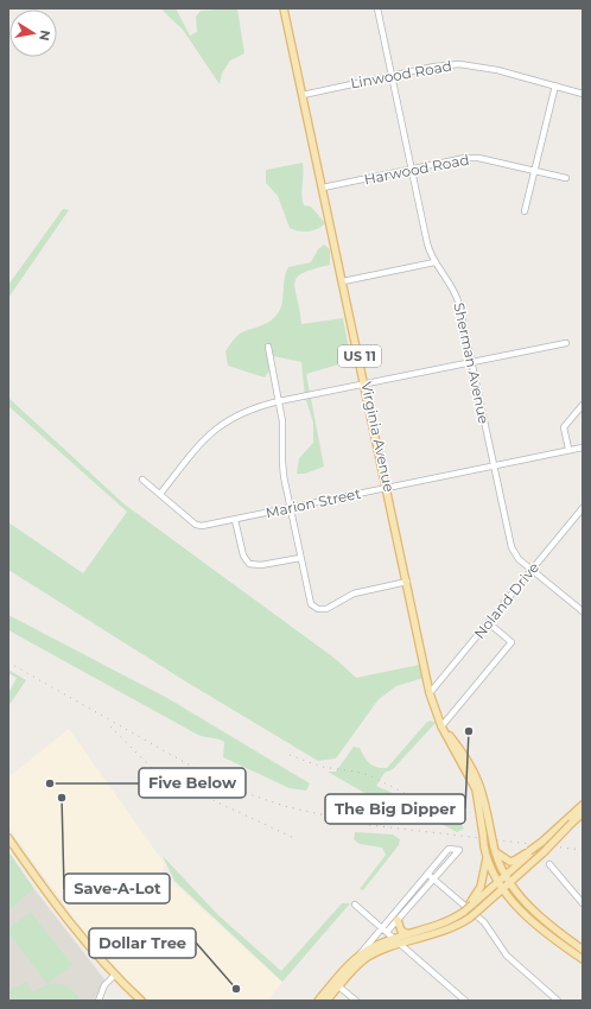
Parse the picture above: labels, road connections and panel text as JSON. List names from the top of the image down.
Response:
{
  "streets": {
    "main road": ["US 11", "Virginia Avenue"],
    "street": [
      "Linwood Road",
      "Harwood Road",
      "Sherman Avenue",
      "Marion Street",
      "Noland Drive"
    ]
  },
  "crossings": [
    ["Linwood Road", "Sherman Avenue"],
    ["Linwood Road", "Virginia Avenue"],
    ["Harwood Road", "Sherman Avenue"],
    ["Harwood Road", "Virginia Avenue"],
    ["Sherman Avenue", "Marion Street"],
    ["Sherman Avenue", "Noland Drive"],
    ["Virginia Avenue", "Marion Street"],
    ["Virginia Avenue", "Noland Drive"]
  ],
  "places": [
    "The Big Dipper",
    "Five Below",
    "Save-A-Lot",
    "Dollar Tree"
  ],
  "north": "right"
}
